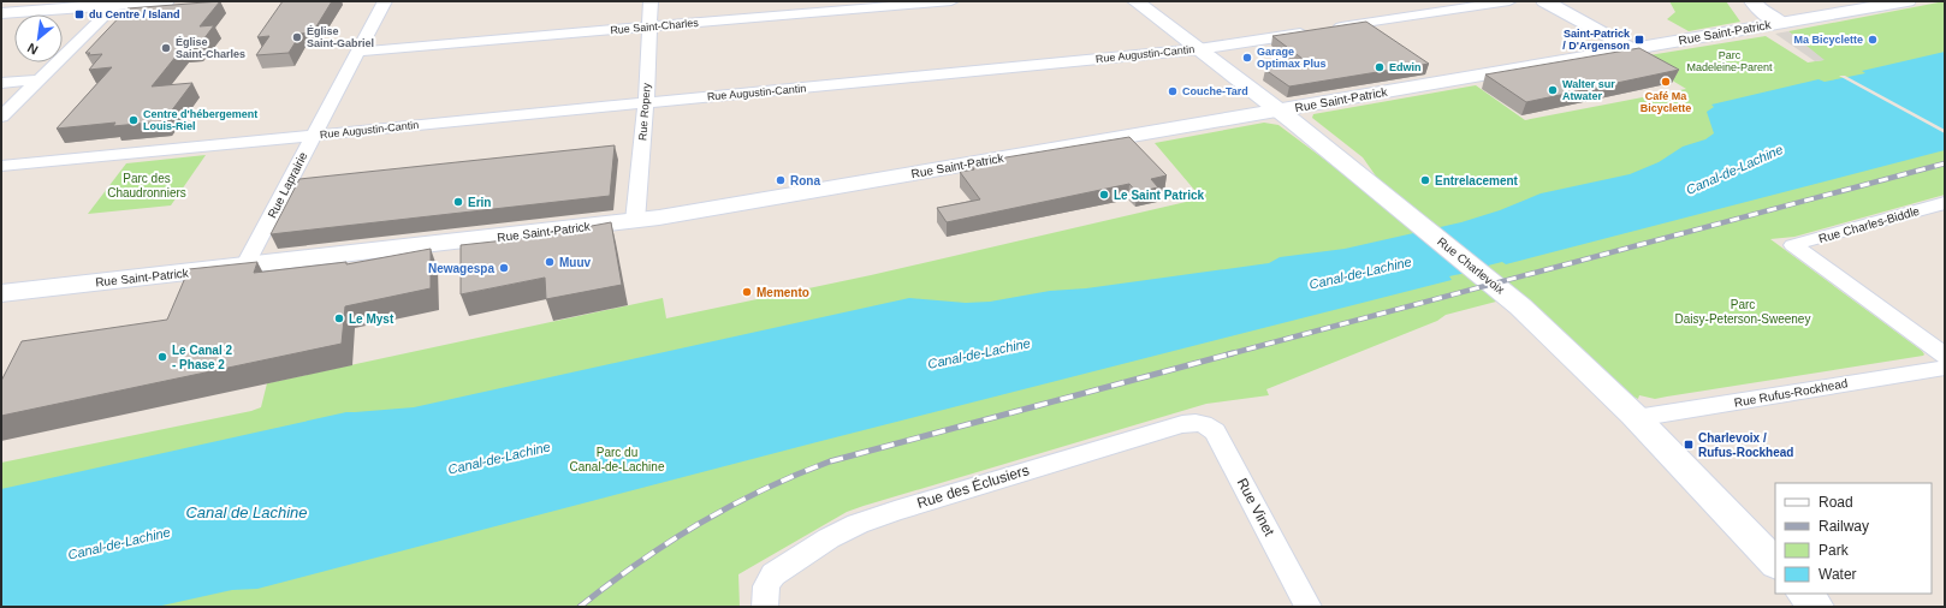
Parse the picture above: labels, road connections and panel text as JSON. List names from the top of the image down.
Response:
{
  "streets": {
    "main road": ["Rue Saint-Patrick", "Rue Charlevoix"],
    "street": [
      "Rue Saint-Charles",
      "Rue Augustin-Cantin",
      "Rue Ropery",
      "Rue Laprairie",
      "Rue Charles-Biddle",
      "Rue Rufus-Rockhead",
      "Rue des Éclusiers",
      "Rue Vinet"
    ]
  },
  "crossings": [
    ["Rue Saint-Charles", "Rue Ropery"],
    ["Rue Saint-Charles", "Rue Laprairie"],
    ["Rue Saint-Patrick", "Rue Ropery"],
    ["Rue Saint-Patrick", "Rue Laprairie"],
    ["Rue Saint-Patrick", "Rue Charlevoix"],
    ["Rue Augustin-Cantin", "Rue Ropery"],
    ["Rue Augustin-Cantin", "Rue Laprairie"],
    ["Rue Augustin-Cantin", "Rue Charlevoix"],
    ["Rue Charlevoix", "Rue Rufus-Rockhead"],
    ["Rue des Éclusiers", "Rue Vinet"]
  ],
  "water": ["Canal-de-Lachine", "Canal de Lachine"],
  "parks": [
    "Parc Madeleine-Parent",
    "Parc des Chaudronniers",
    "Parc Daisy-Peterson-Sweeney",
    "Parc du Canal-de-Lachine"
  ],
  "places": {
    "transit": ["du Centre / Island", "Saint-Patrick / D'Argenson", "Charlevoix / Rufus-Rockhead"],
    "other": [
      "Église Saint-Gabriel",
      "Ma Bicyclette",
      "Église Saint-Charles",
      "Garage Optimax Plus",
      "Edwin",
      "Café Ma Bicyclette",
      "Walter sur Atwater",
      "Couche-Tard",
      "Centre d'hébergement Louis-Riel",
      "Rona",
      "Entrelacement",
      "Le Saint Patrick",
      "Erin",
      "Muuv",
      "Newagespa",
      "Memento",
      "Le Myst",
      "Le Canal 2 - Phase 2"
    ]
  },
  "legend": [
    "Road",
    "Railway",
    "Park",
    "Water"
  ],
  "north": "bottom left"
}
